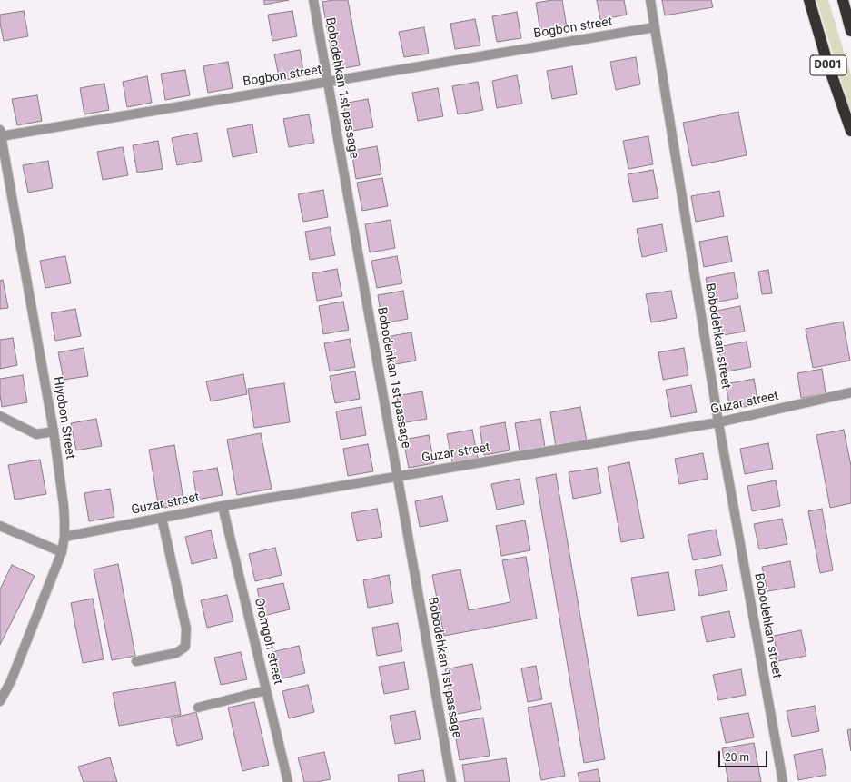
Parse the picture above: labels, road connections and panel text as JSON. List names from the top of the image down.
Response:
{
  "streets": {
    "highway": ["D001"],
    "street": [
      "Bogbon street",
      "Bobodehkan 1st passage",
      "Bobodehkan street",
      "Guzar street",
      "Hiyobon Street",
      "Oromgoh street"
    ]
  },
  "crossings": [
    ["Bogbon street", "Bobodehkan 1st passage"],
    ["Bogbon street", "Bobodehkan street"],
    ["Bogbon street", "Hiyobon Street"],
    ["Bobodehkan 1st passage", "Guzar street"],
    ["Bobodehkan street", "Guzar street"],
    ["Guzar street", "Hiyobon Street"],
    ["Guzar street", "Oromgoh street"]
  ],
  "scale_bar": "20 m"
}
